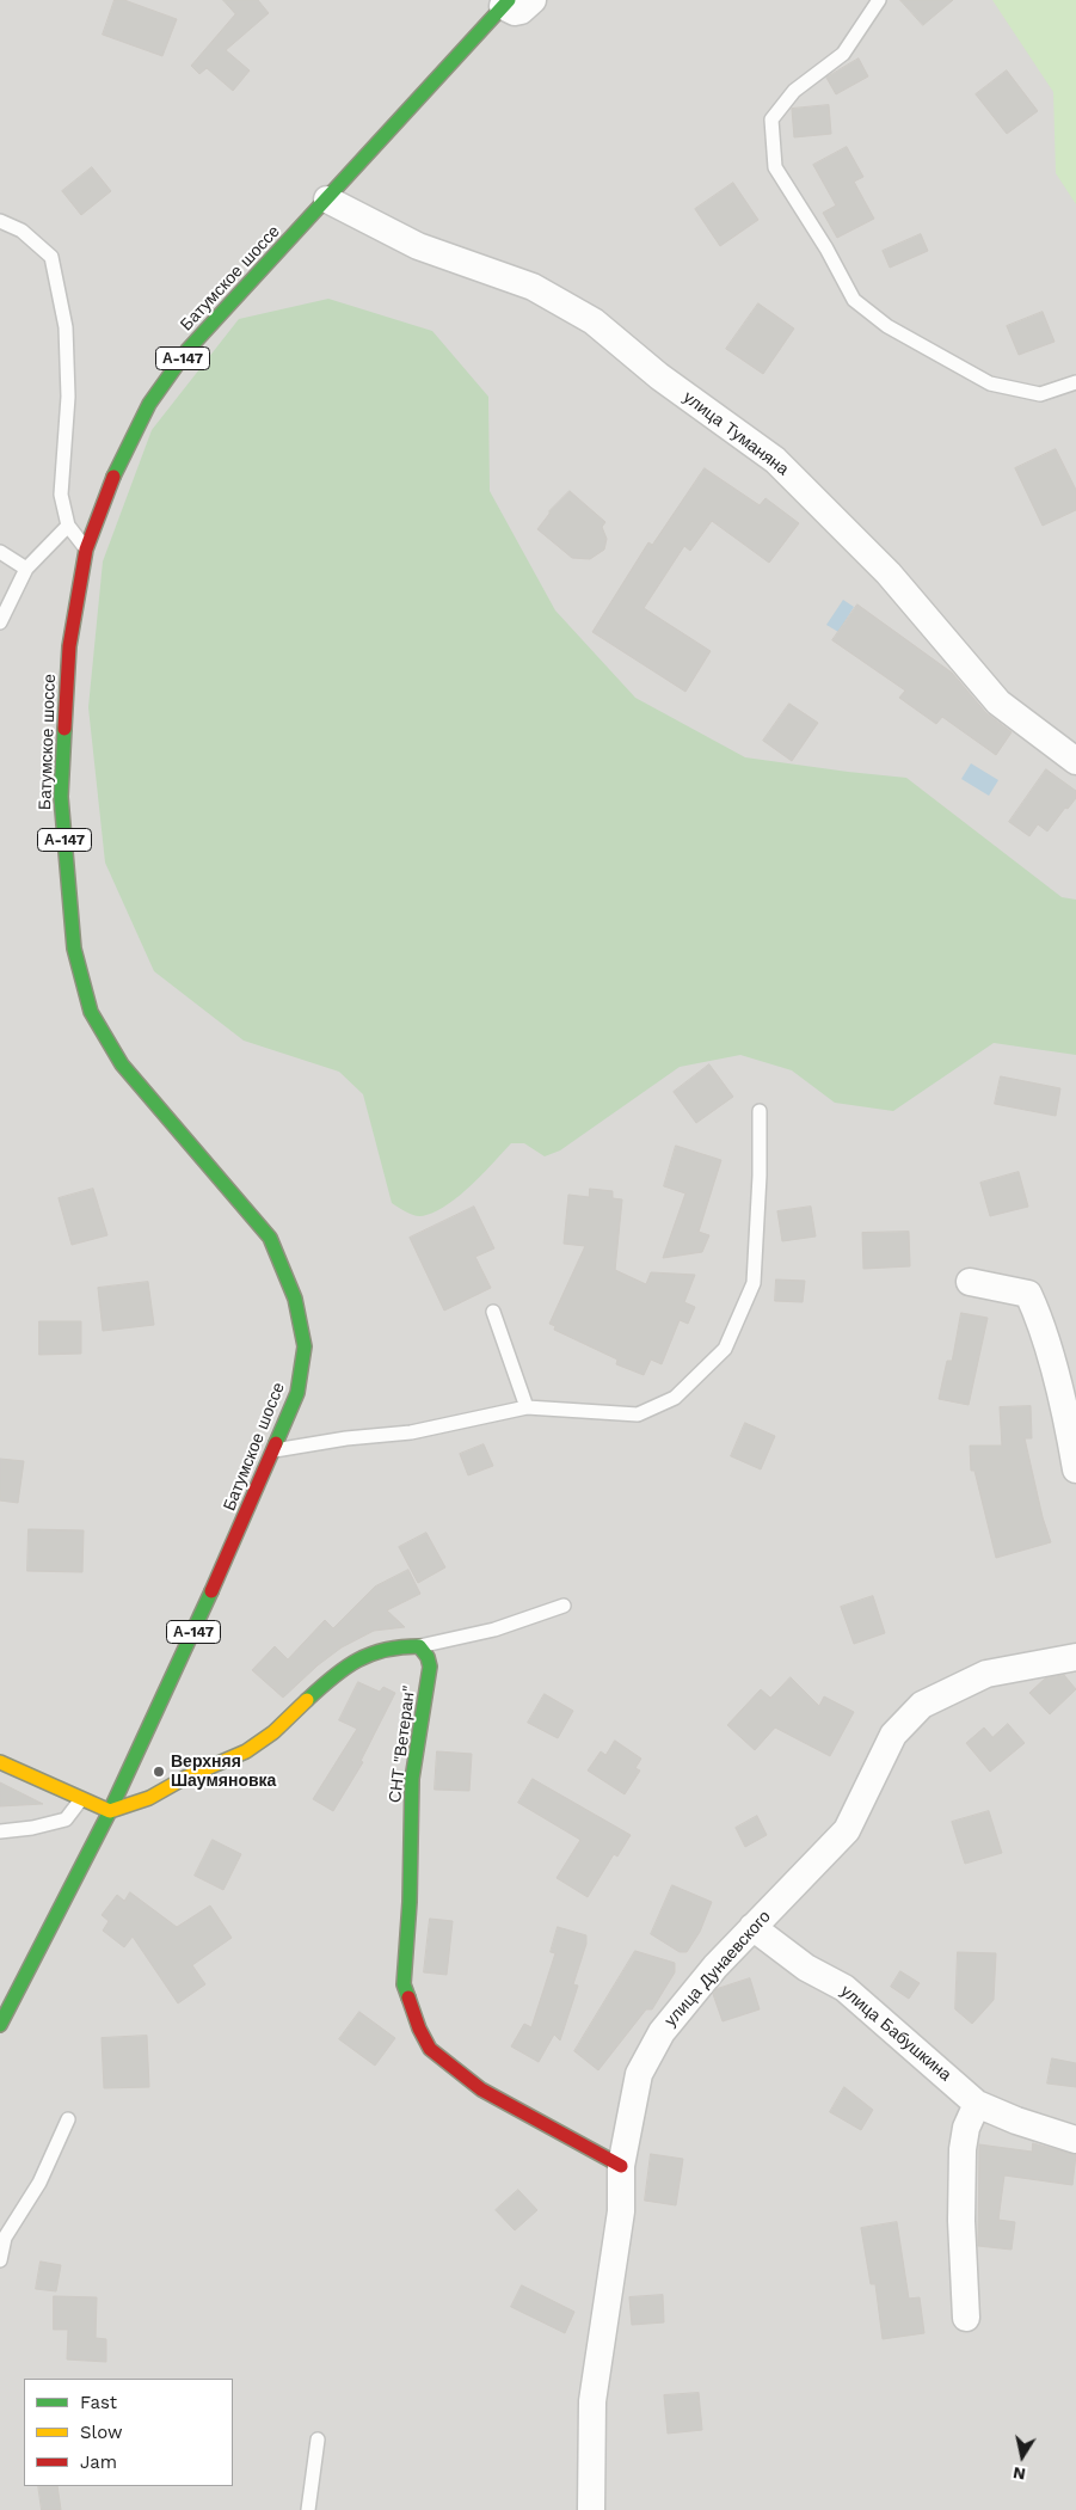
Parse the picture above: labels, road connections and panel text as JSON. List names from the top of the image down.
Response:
{
  "streets": {
    "main road": ["Батумское шоссе", "А-147", "СНТ \"Ветеран\""],
    "street": ["улица Туманяна", "улица Дунаевского", "улица Бабушкина"]
  },
  "crossings": [
    ["Батумское шоссе", "улица Туманяна"],
    ["СНТ \"Ветеран\"", "улица Дунаевского"],
    ["улица Дунаевского", "улица Бабушкина"]
  ],
  "places": ["Верхняя Шаумяновка"],
  "legend": ["Fast", "Slow", "Jam"],
  "north": "bottom"
}
